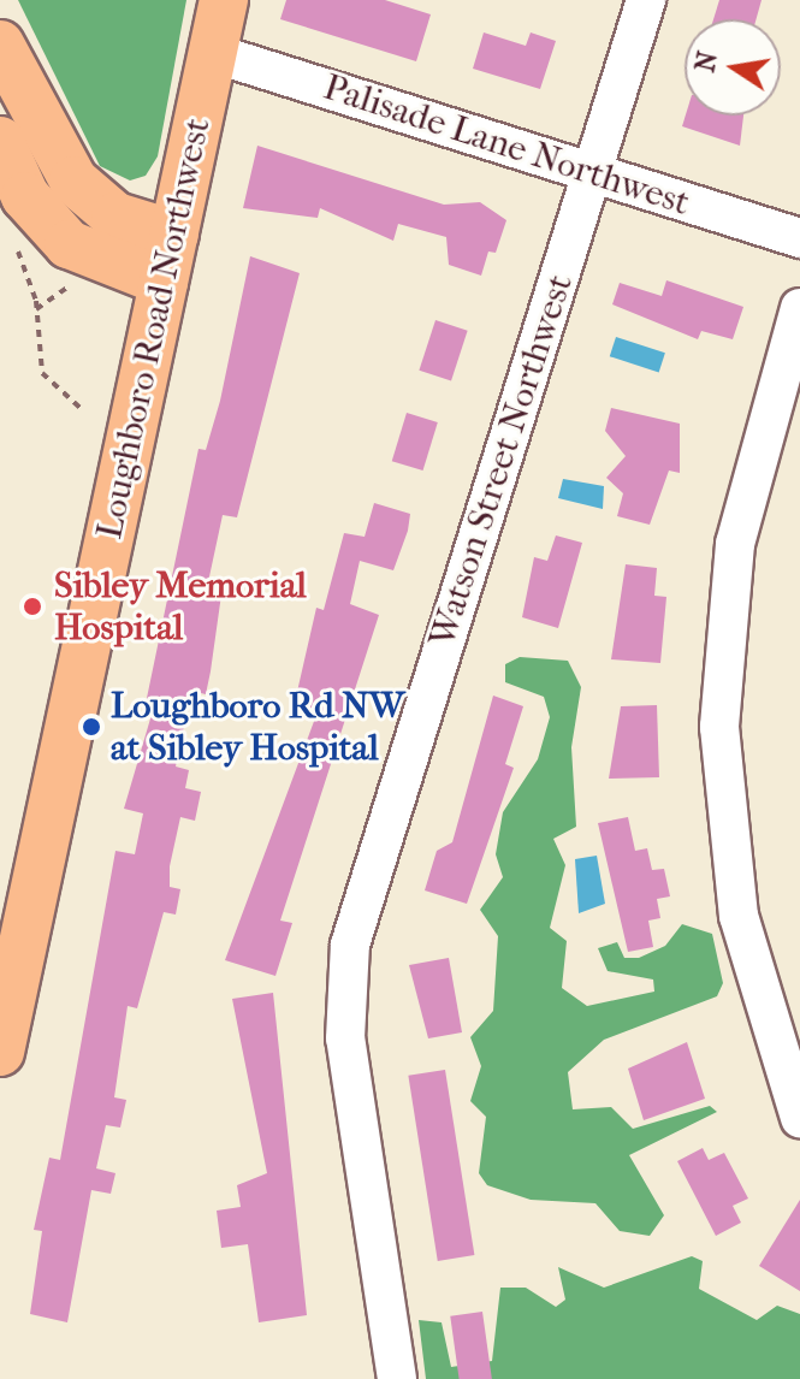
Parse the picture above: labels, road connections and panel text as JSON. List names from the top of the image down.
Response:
{
  "streets": {
    "main road": ["Loughboro Road Northwest"],
    "street": ["Palisade Lane Northwest", "Watson Street Northwest"]
  },
  "crossings": [
    ["Palisade Lane Northwest", "Loughboro Road Northwest"],
    ["Palisade Lane Northwest", "Watson Street Northwest"]
  ],
  "places": ["Sibley Memorial Hospital", "Loughboro Rd NW at Sibley Hospital"],
  "north": "left"
}
